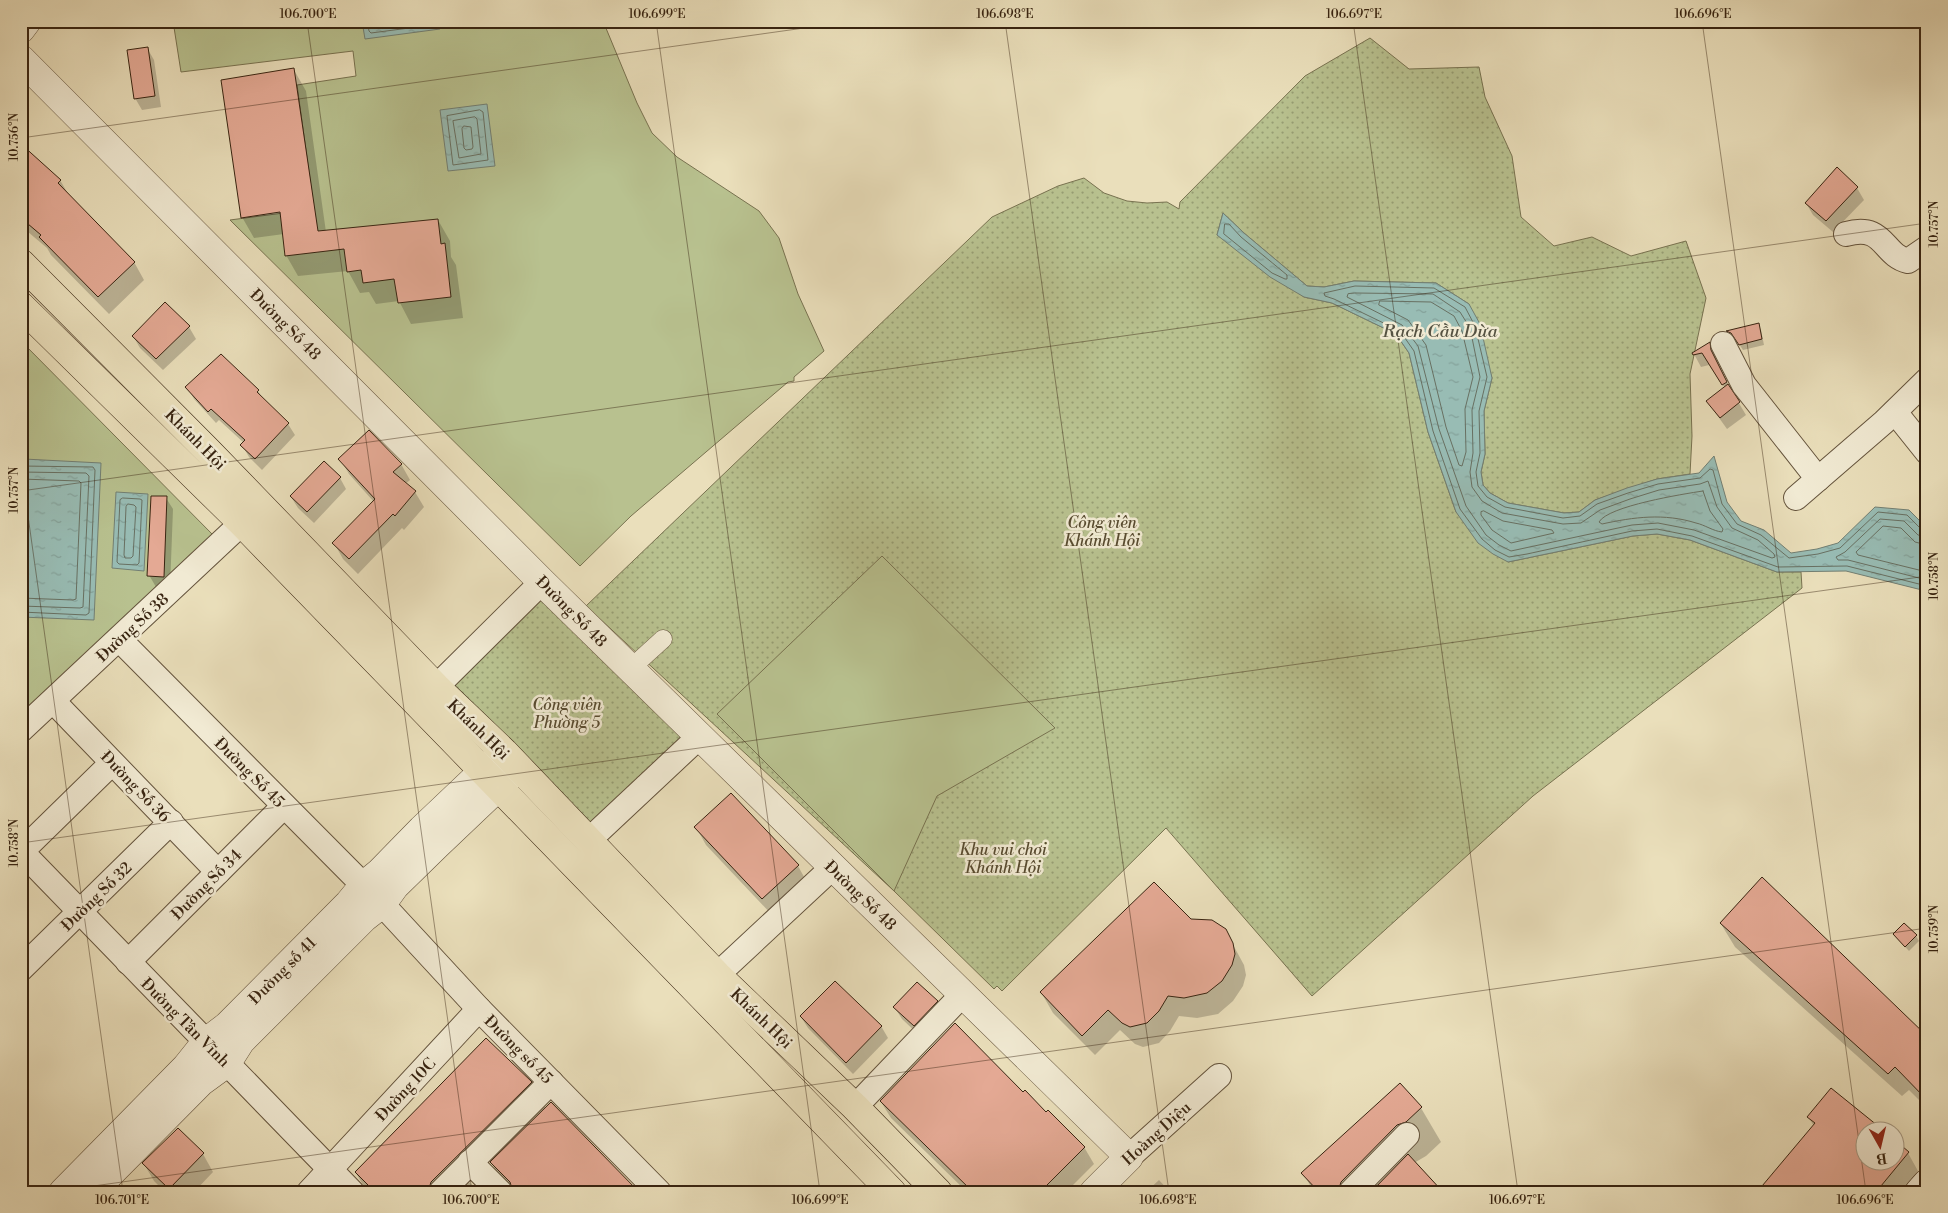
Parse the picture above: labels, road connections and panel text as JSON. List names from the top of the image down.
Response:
{
  "streets": {
    "main road": ["Khánh Hội"],
    "street": [
      "Đường Số 48",
      "Đường Số 38",
      "Đường Số 45",
      "Đường Số 36",
      "Đường Số 34",
      "Đường Số 32",
      "Đường số 41",
      "Đường Tân Vĩnh",
      "Đường số 45",
      "Đường 10C",
      "Hoàng Diệu"
    ]
  },
  "crossings": [
    ["Đường Số 48", "Hoàng Diệu"],
    ["Khánh Hội", "Đường Số 38"],
    ["Khánh Hội", "Đường số 41"],
    ["Đường Số 38", "Đường Số 45"],
    ["Đường Số 38", "Đường Số 36"],
    ["Đường Số 45", "Đường Số 34"],
    ["Đường Số 45", "Đường số 41"],
    ["Đường Số 45", "Đường số 45"],
    ["Đường Số 36", "Đường Số 34"],
    ["Đường Số 36", "Đường Số 32"],
    ["Đường Số 34", "Đường Tân Vĩnh"],
    ["Đường Số 32", "Đường Tân Vĩnh"],
    ["Đường số 41", "Đường Tân Vĩnh"],
    ["Đường số 41", "Đường số 45"],
    ["Đường Tân Vĩnh", "Đường 10C"],
    ["Đường số 45", "Đường 10C"]
  ],
  "water": ["Rạch Cầu Dừa"],
  "parks": ["Công viên Khánh Hội", "Công viên Phường 5", "Khu vui chơi Khánh Hội"],
  "north": "bottom",
  "coordinates": [
    "106.700°E",
    "106.699°E",
    "106.698°E",
    "106.697°E",
    "106.696°E",
    "10.756°N",
    "10.757°N",
    "10.758°N",
    "10.759°N",
    "106.701°E"
  ]
}
